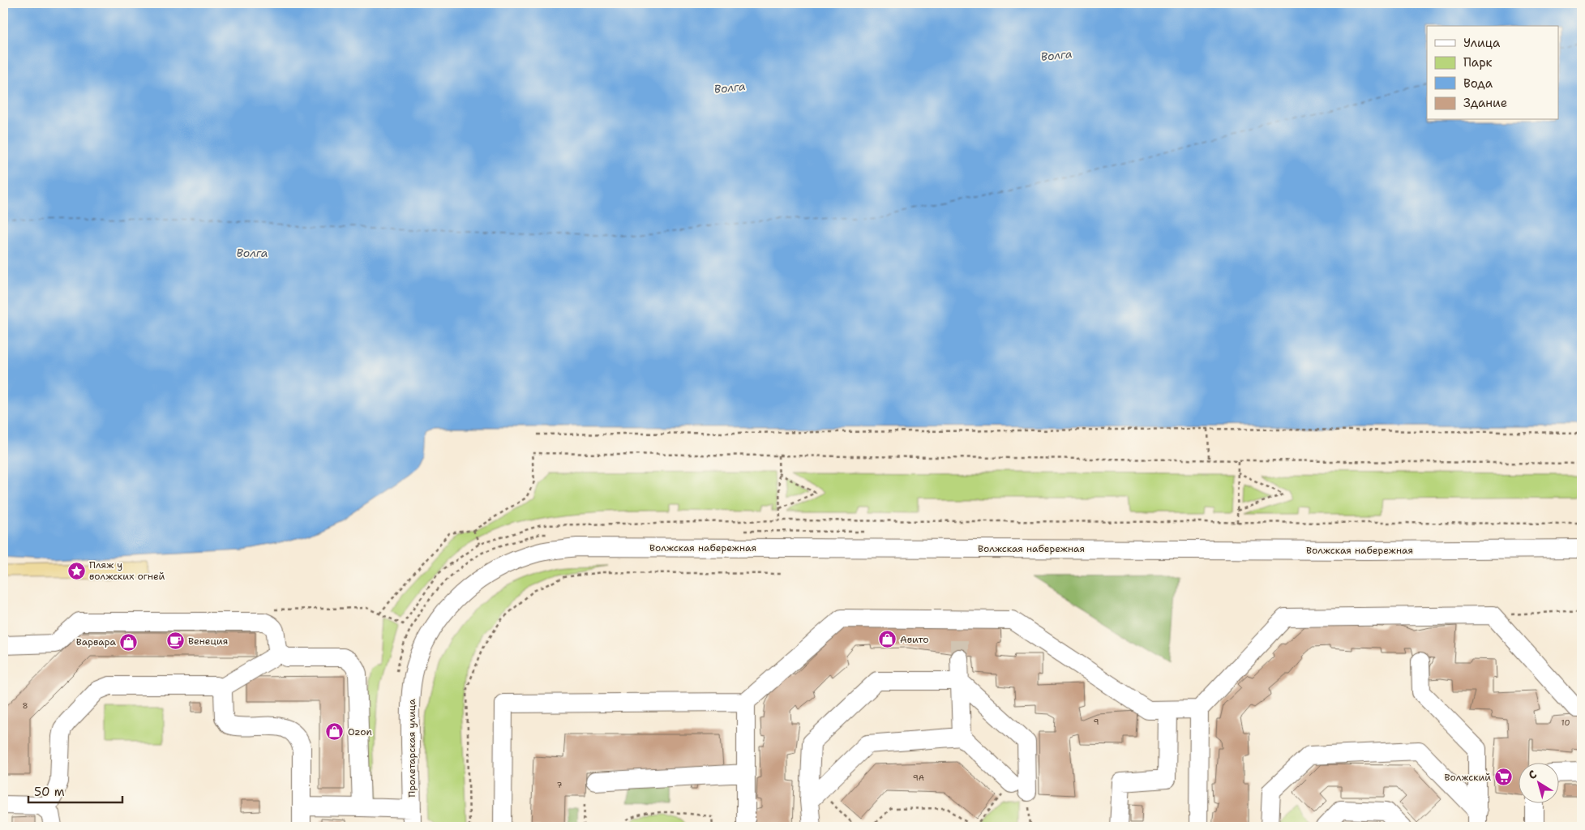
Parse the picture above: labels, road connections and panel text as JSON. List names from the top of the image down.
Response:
{
  "streets": {
    "street": ["Волжская набережная", "Пролетарская улица"]
  },
  "crossings": [
    ["Волжская набережная", "Пролетарская улица"]
  ],
  "water": ["Волга"],
  "places": {
    "place": ["Пляж у волжских огней"],
    "shop": ["Авито", "Варвара", "Ozon"],
    "cafe": ["Венеция"],
    "supermarket": ["Волжский"]
  },
  "house_numbers": [
    "8",
    "9",
    "10",
    "9А",
    "7"
  ],
  "legend": [
    "Улица",
    "Парк",
    "Вода",
    "Здание"
  ],
  "scale_bar": "50 m",
  "north": "top left"
}
